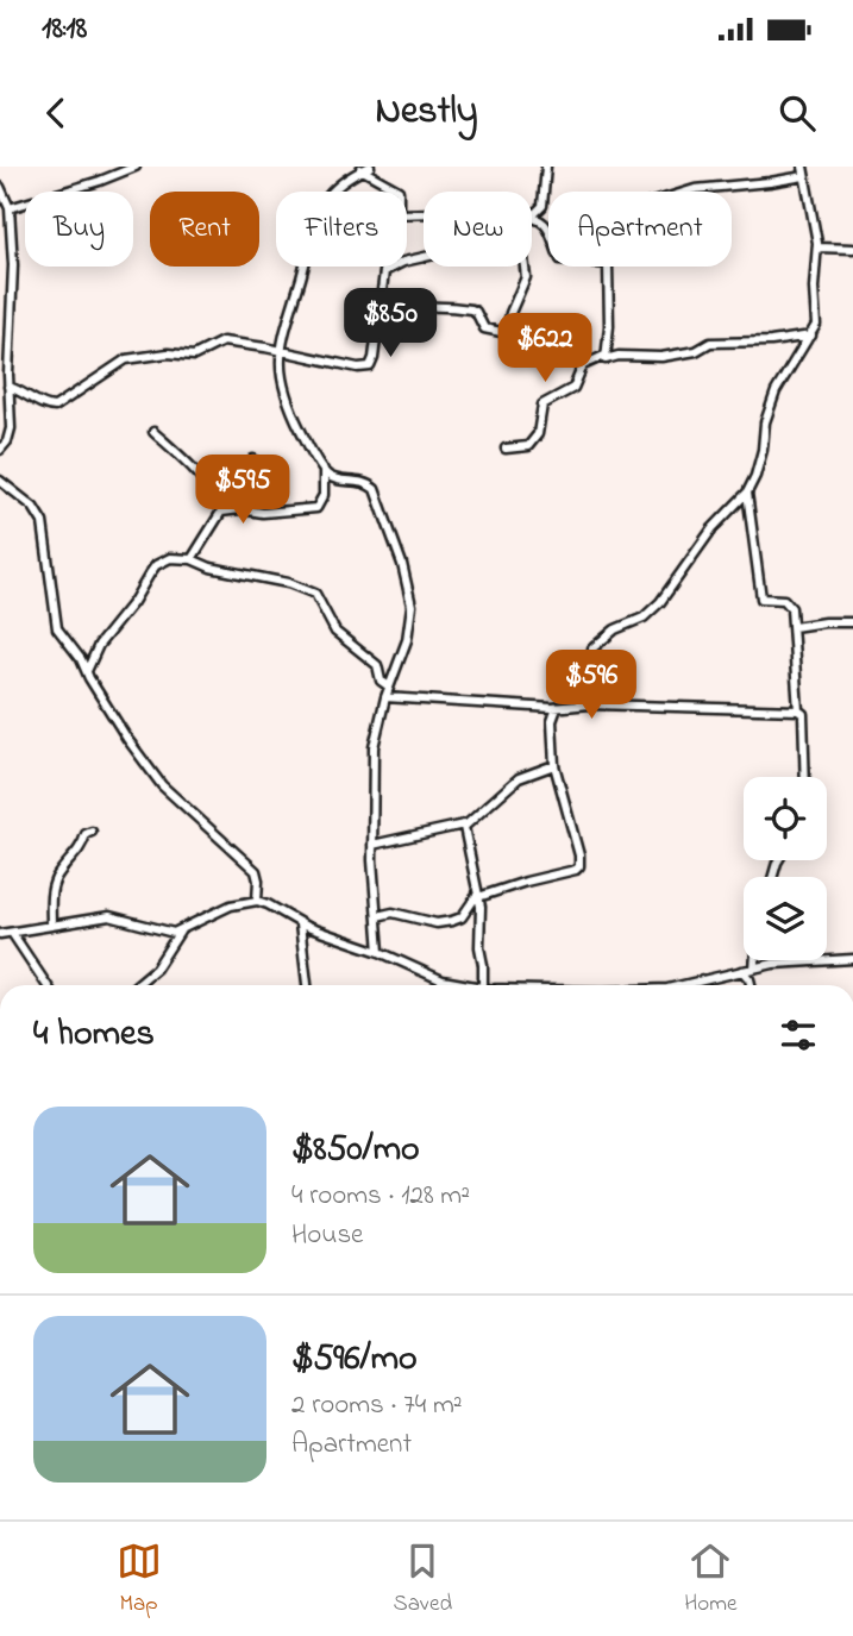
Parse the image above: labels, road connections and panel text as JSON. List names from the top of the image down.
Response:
{
  "page": {
    "status": "18:18",
    "header": "Nestly",
    "chip": [
      "Buy",
      "Rent",
      "Filters",
      "New",
      "Apartment"
    ],
    "price": [
      "$850",
      "$622",
      "$595",
      "$596"
    ],
    "heading": "4 homes",
    "list": [
      {
        "name": "$850/mo",
        "note": "4 rooms · 128 m² · House"
      },
      {
        "name": "$596/mo",
        "note": "2 rooms · 74 m² · Apartment"
      }
    ],
    "tabs": ["Map", "Saved", "Home"]
  }
}
